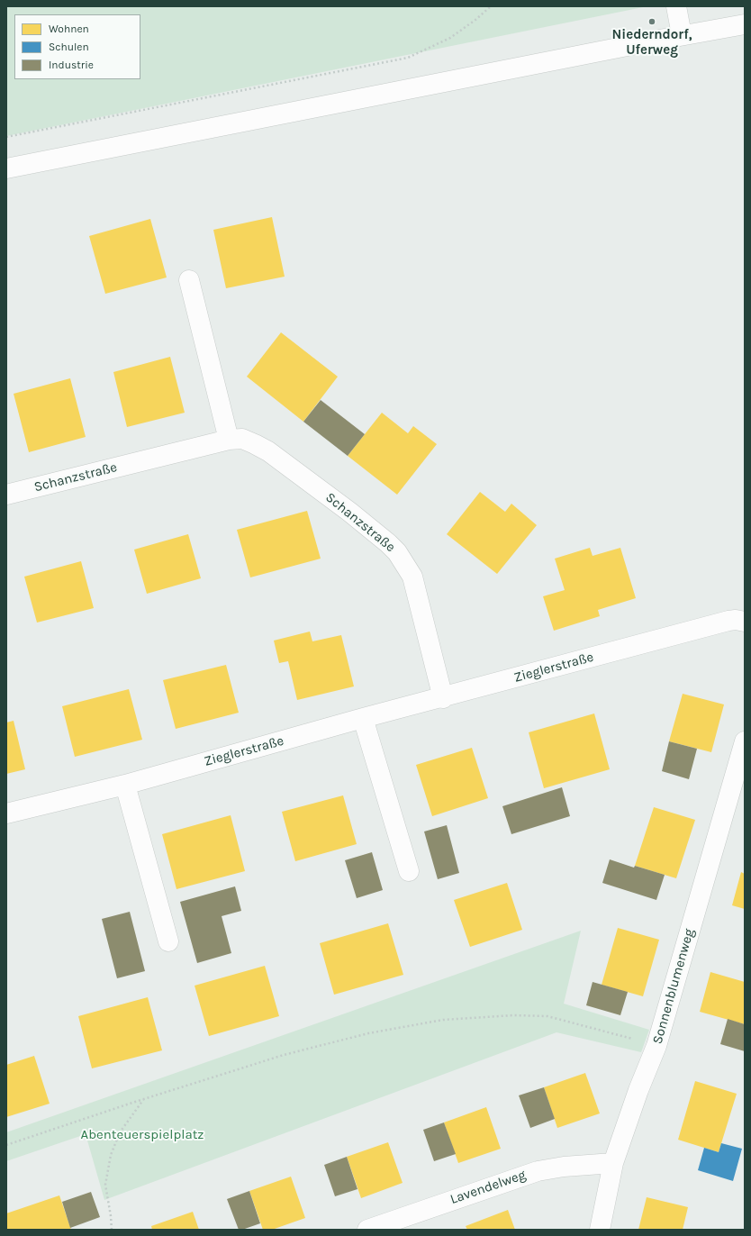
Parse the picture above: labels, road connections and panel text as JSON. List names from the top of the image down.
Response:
{
  "streets": {
    "street": [
      "Schanzstraße",
      "Zieglerstraße",
      "Sonnenblumenweg",
      "Lavendelweg"
    ]
  },
  "crossings": [
    ["Schanzstraße", "Zieglerstraße"],
    ["Sonnenblumenweg", "Lavendelweg"]
  ],
  "parks": ["Abenteuerspielplatz"],
  "places": ["Niederndorf, Uferweg"],
  "legend": ["Wohnen", "Schulen", "Industrie"]
}
